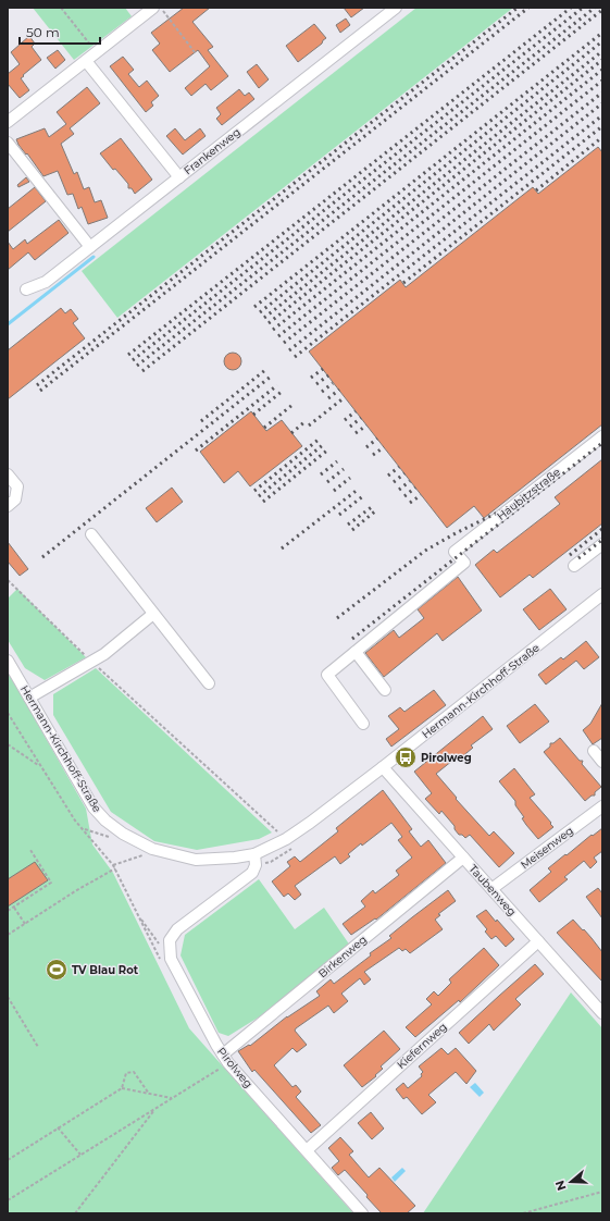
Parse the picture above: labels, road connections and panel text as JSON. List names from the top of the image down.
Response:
{
  "streets": {
    "street": [
      "Frankenweg",
      "Haubitzstraße",
      "Hermann-Kirchhoff-Straße",
      "Meisenweg",
      "Taubenweg",
      "Birkenweg",
      "Kiefernweg",
      "Pirolweg"
    ]
  },
  "crossings": [
    ["Hermann-Kirchhoff-Straße", "Taubenweg"],
    ["Meisenweg", "Taubenweg"],
    ["Taubenweg", "Birkenweg"],
    ["Taubenweg", "Kiefernweg"],
    ["Birkenweg", "Pirolweg"],
    ["Kiefernweg", "Pirolweg"]
  ],
  "places": {
    "bus stop": ["Pirolweg"],
    "sports": ["TV Blau Rot"]
  },
  "scale_bar": "50 m",
  "north": "left"
}
